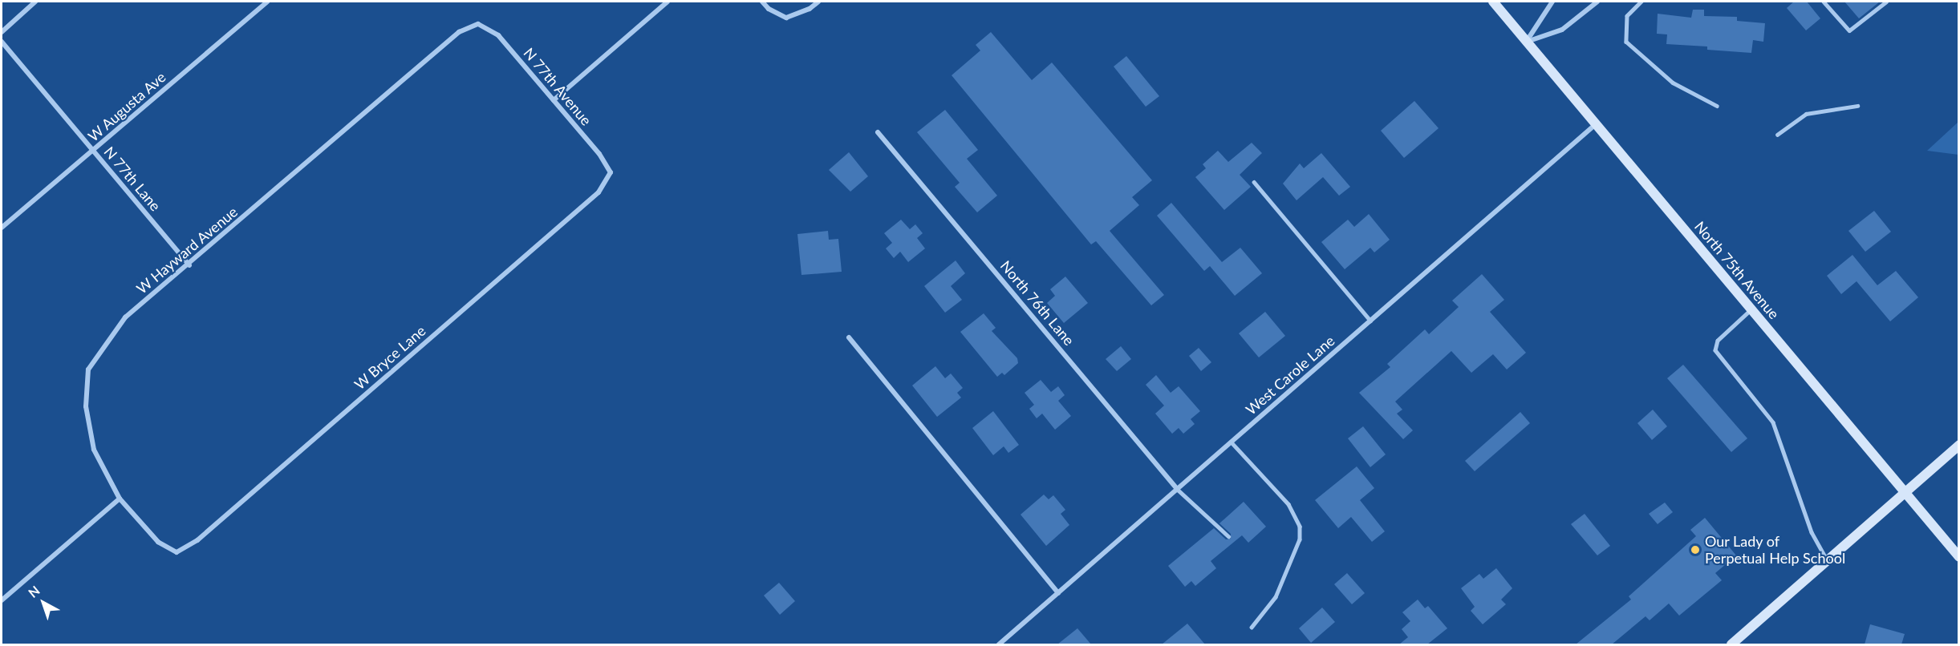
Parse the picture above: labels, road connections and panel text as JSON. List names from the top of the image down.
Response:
{
  "streets": {
    "main road": ["North 75th Avenue"],
    "street": [
      "N 77th Avenue",
      "W Augusta Ave",
      "N 77th Lane",
      "W Hayward Avenue",
      "North 76th Lane",
      "W Bryce Lane",
      "West Carole Lane"
    ]
  },
  "crossings": [
    ["N 77th Avenue", "W Hayward Avenue"],
    ["N 77th Avenue", "W Bryce Lane"],
    ["W Augusta Ave", "N 77th Lane"],
    ["N 77th Lane", "W Hayward Avenue"],
    ["W Hayward Avenue", "W Bryce Lane"],
    ["North 75th Avenue", "West Carole Lane"],
    ["North 76th Lane", "West Carole Lane"]
  ],
  "places": ["Our Lady of Perpetual Help School"],
  "north": "top left"
}
